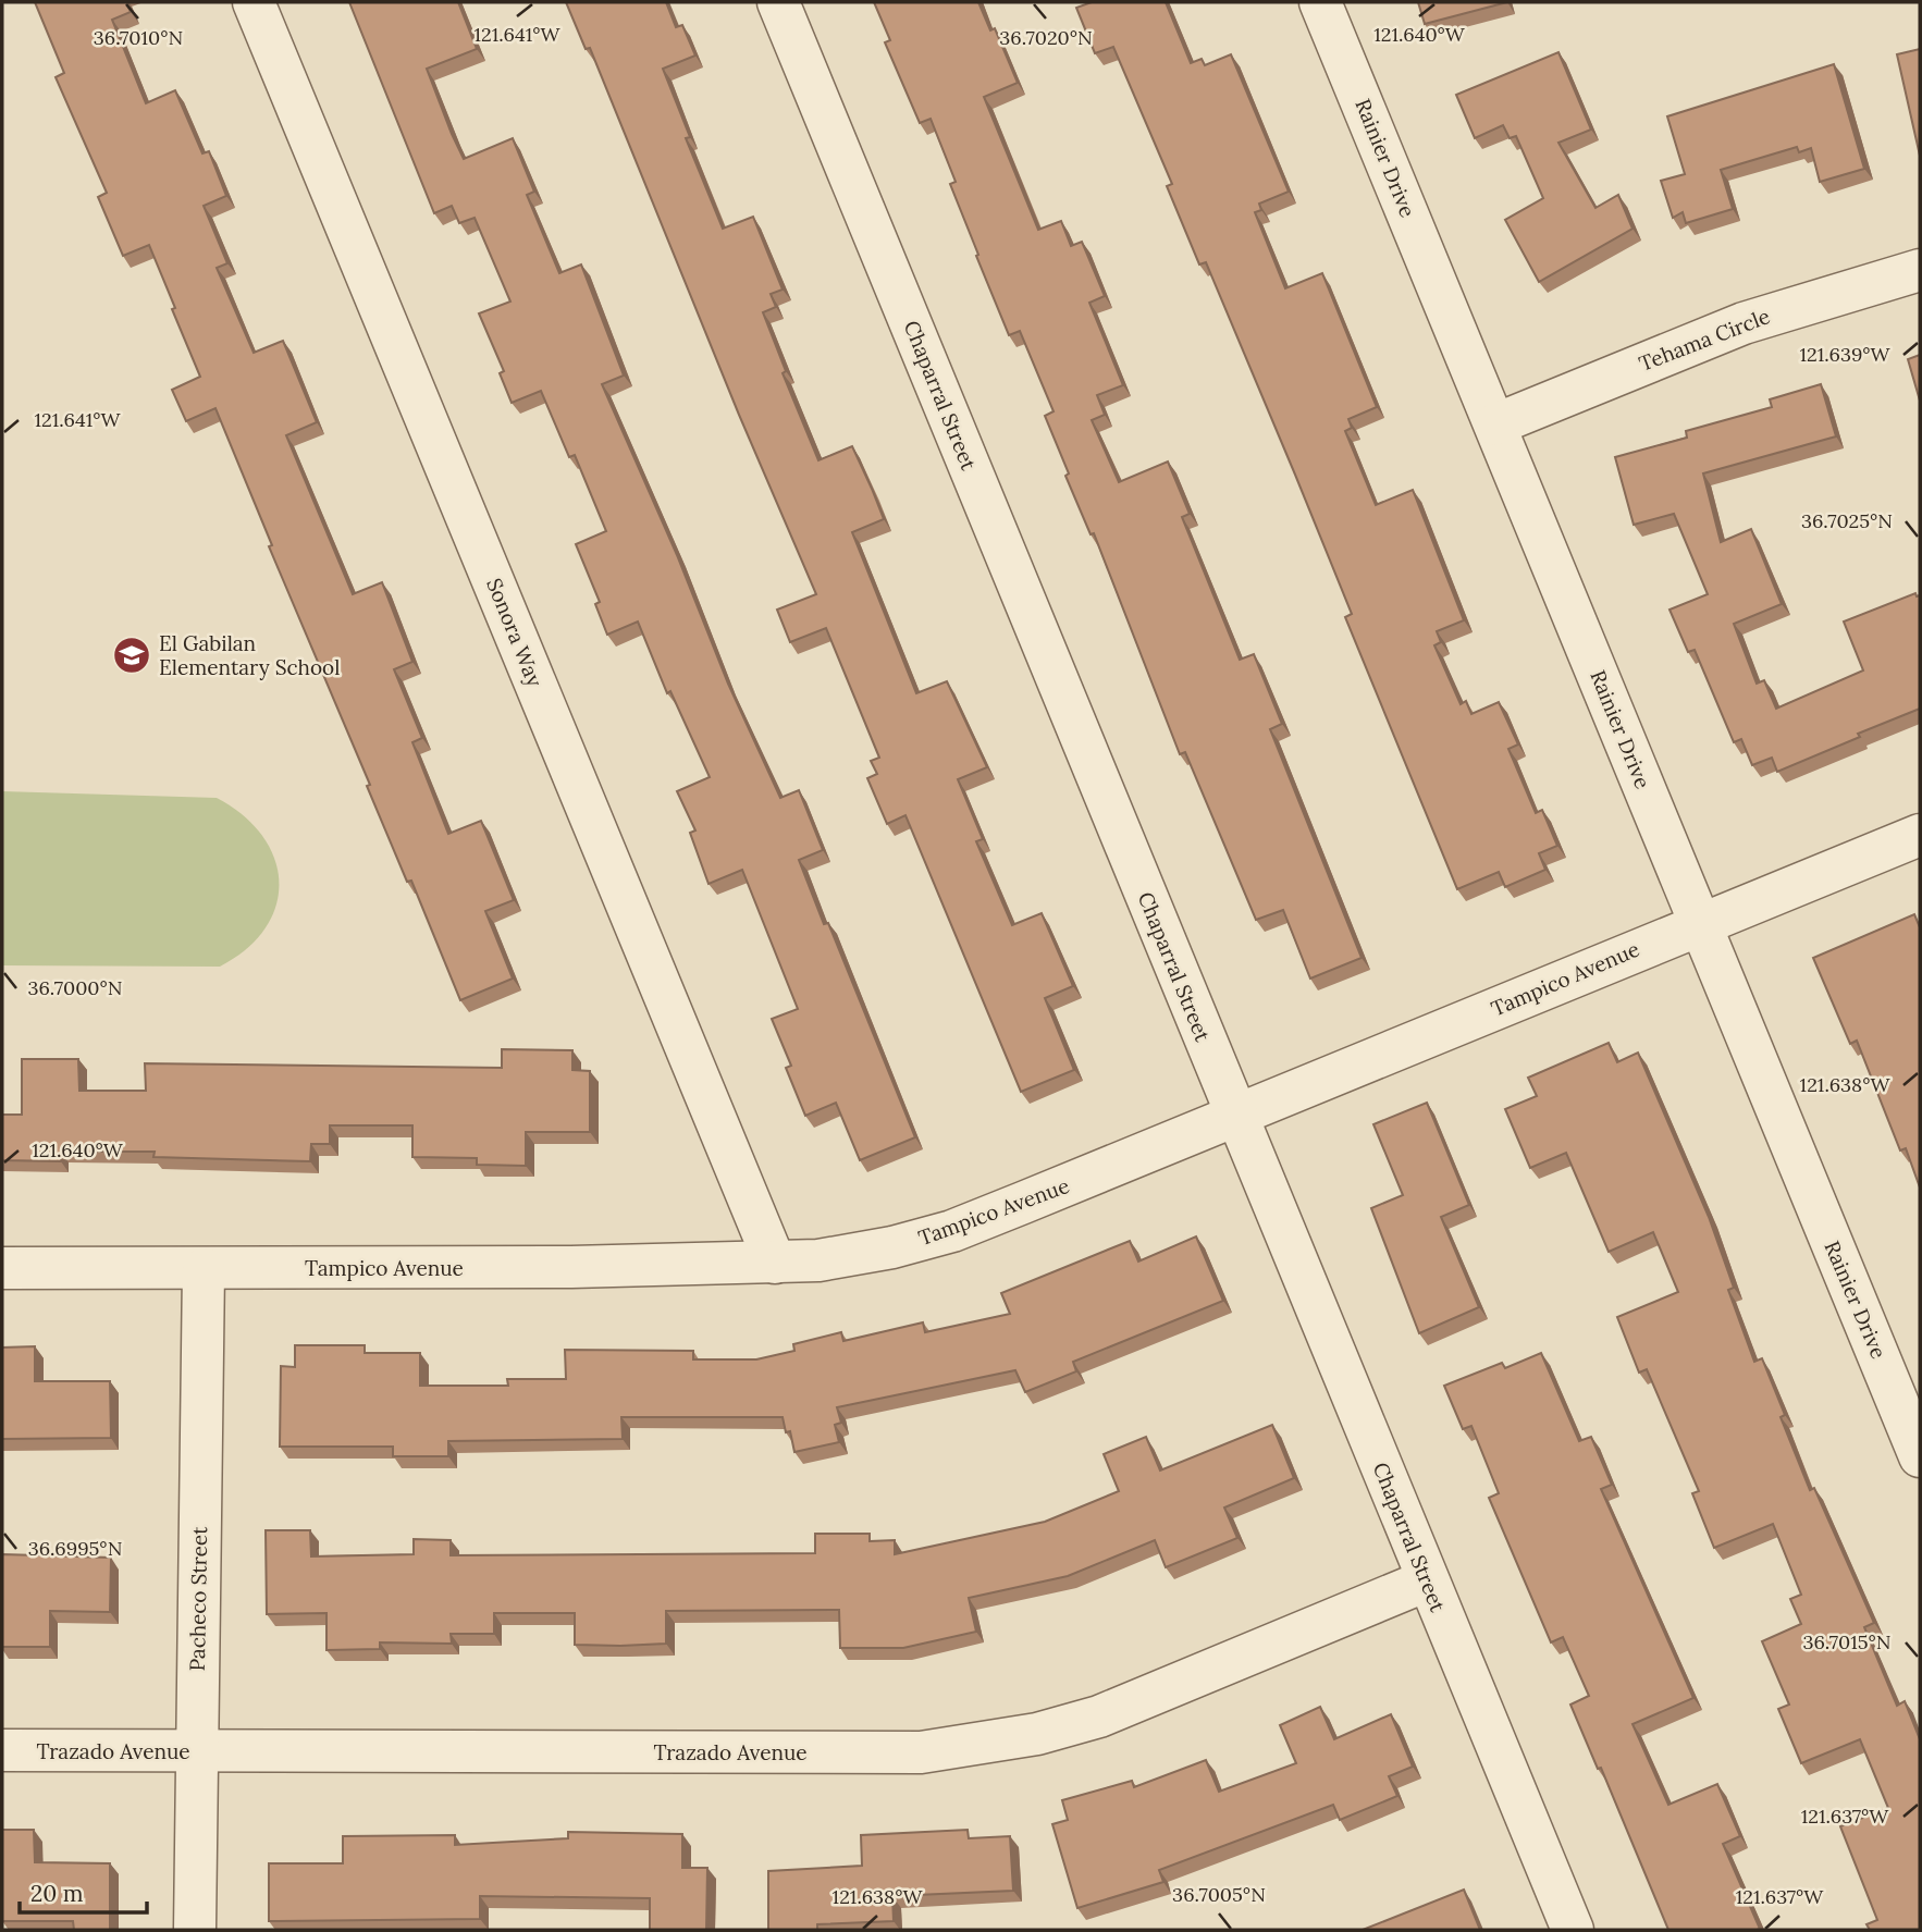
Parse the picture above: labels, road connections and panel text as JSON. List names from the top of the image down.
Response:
{
  "streets": {
    "street": [
      "Rainier Drive",
      "Tehama Circle",
      "Chaparral Street",
      "Sonora Way",
      "Tampico Avenue",
      "Pacheco Street",
      "Trazado Avenue"
    ]
  },
  "crossings": [
    ["Rainier Drive", "Tehama Circle"],
    ["Rainier Drive", "Tampico Avenue"],
    ["Chaparral Street", "Tampico Avenue"],
    ["Chaparral Street", "Trazado Avenue"],
    ["Sonora Way", "Tampico Avenue"],
    ["Tampico Avenue", "Pacheco Street"],
    ["Pacheco Street", "Trazado Avenue"]
  ],
  "places": {
    "school or university": ["El Gabilan Elementary School"]
  },
  "scale_bar": "20 m",
  "coordinates": [
    "121.640°W",
    "121.641°W",
    "36.7010°N",
    "36.7020°N",
    "121.639°W",
    "36.7025°N",
    "36.7000°N",
    "121.638°W",
    "36.6995°N",
    "36.7015°N",
    "121.637°W",
    "36.7005°N"
  ]
}
